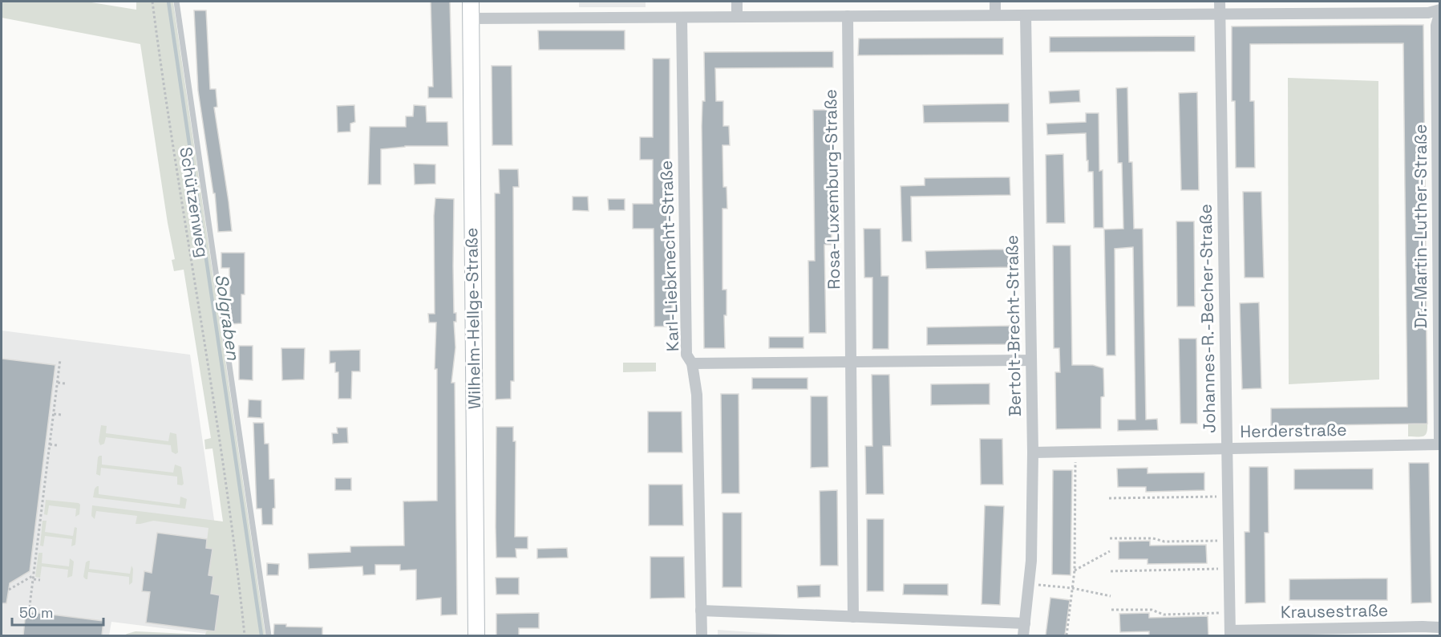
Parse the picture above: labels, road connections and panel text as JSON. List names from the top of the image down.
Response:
{
  "streets": {
    "main road": ["Wilhelm-Hellge-Straße"],
    "street": [
      "Rosa-Luxemburg-Straße",
      "Dr.-Martin-Luther-Straße",
      "Karl-Liebknecht-Straße",
      "Johannes-R.-Becher-Straße",
      "Bertolt-Brecht-Straße",
      "Herderstraße",
      "Krausestraße"
    ],
    "path": ["Schützenweg"]
  },
  "crossings": [
    ["Johannes-R.-Becher-Straße", "Herderstraße"],
    ["Johannes-R.-Becher-Straße", "Krausestraße"],
    ["Bertolt-Brecht-Straße", "Herderstraße"]
  ],
  "water": ["Solgraben"],
  "scale_bar": "50 m"
}
